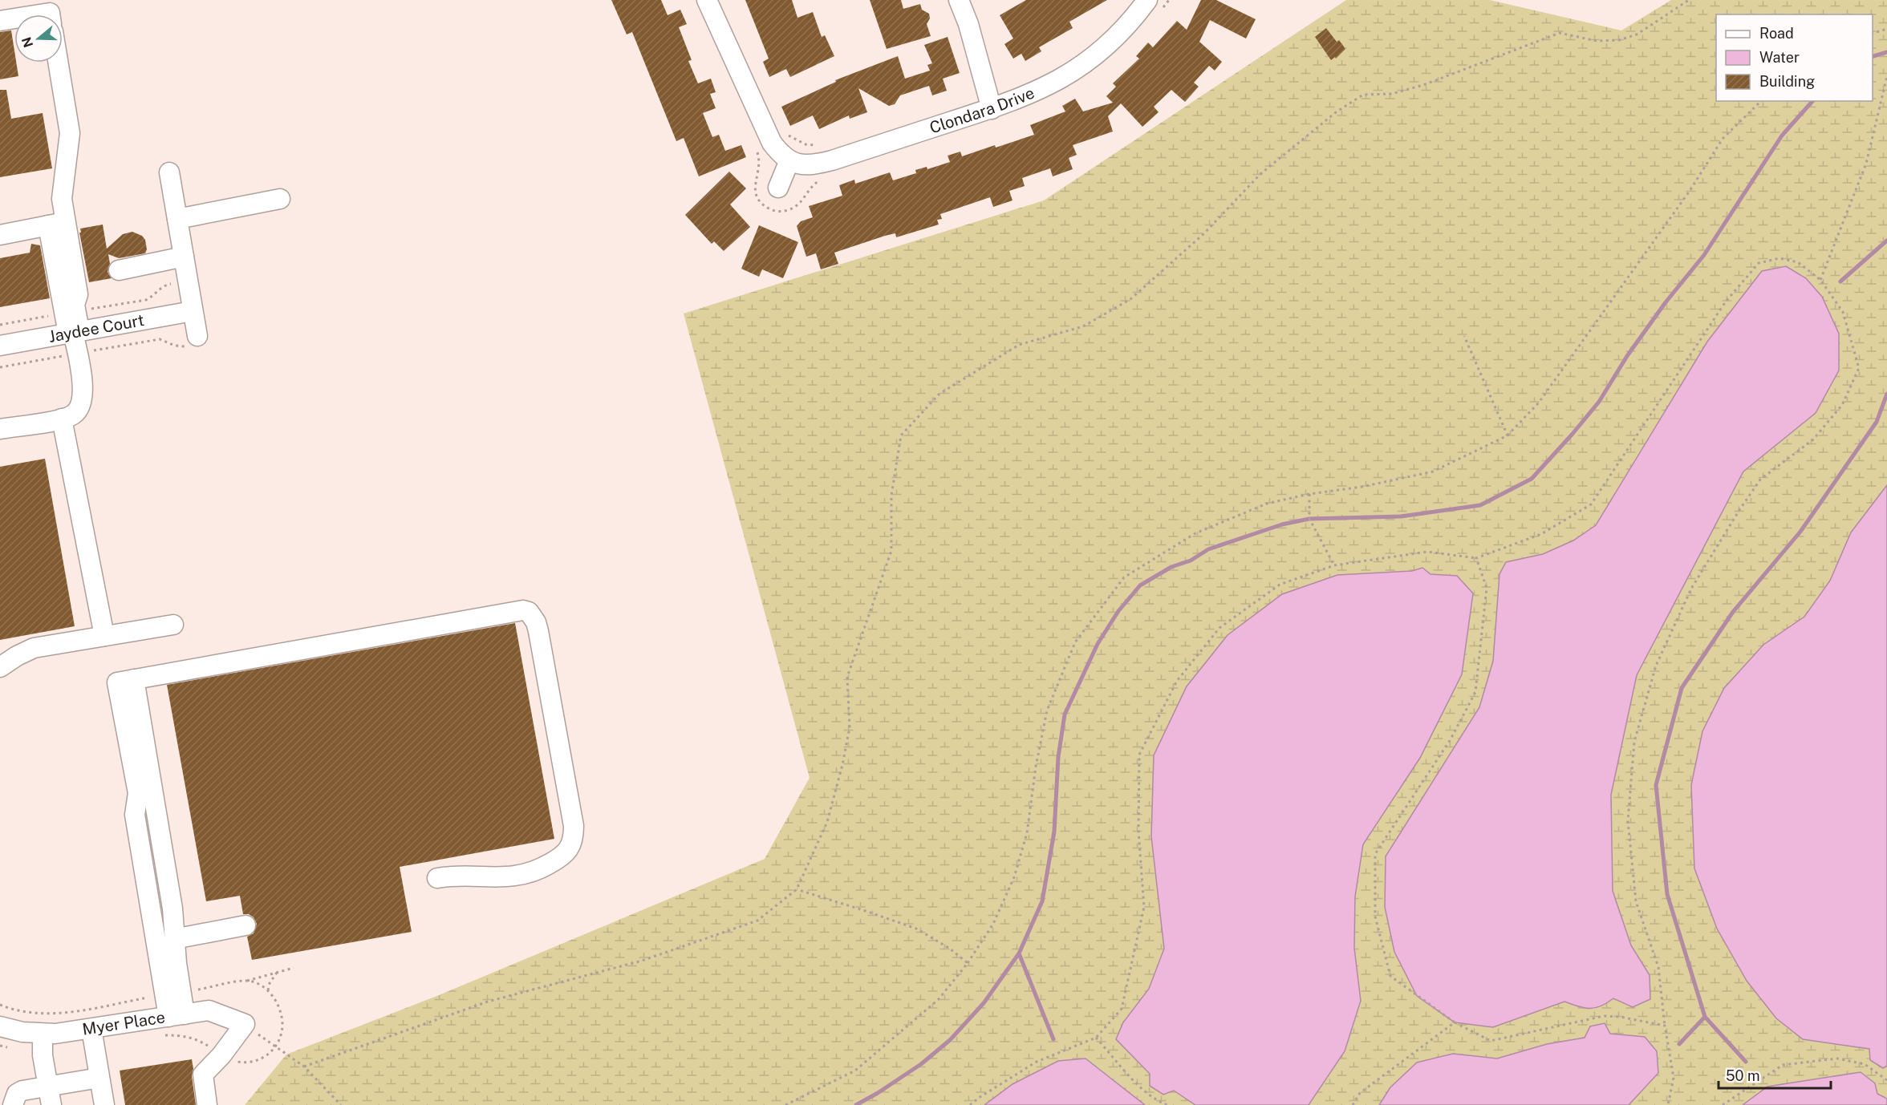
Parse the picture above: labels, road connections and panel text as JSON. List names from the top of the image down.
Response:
{
  "streets": {
    "street": ["Clondara Drive", "Jaydee Court", "Myer Place"]
  },
  "legend": ["Road", "Water", "Building"],
  "scale_bar": "50 m",
  "north": "left"
}
